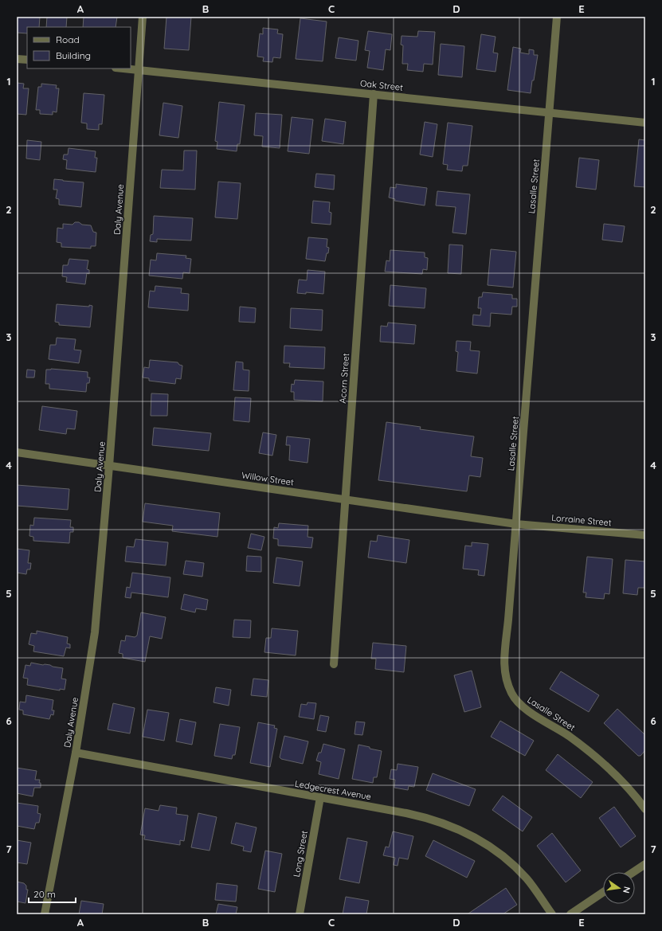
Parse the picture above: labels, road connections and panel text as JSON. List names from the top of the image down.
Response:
{
  "streets": {
    "street": [
      "Oak Street",
      "Lasalle Street",
      "Daly Avenue",
      "Acorn Street",
      "Willow Street",
      "Lorraine Street",
      "Ledgecrest Avenue",
      "Long Street"
    ]
  },
  "crossings": [
    ["Oak Street", "Lasalle Street"],
    ["Oak Street", "Daly Avenue"],
    ["Oak Street", "Acorn Street"],
    ["Lasalle Street", "Willow Street"],
    ["Lasalle Street", "Lorraine Street"],
    ["Daly Avenue", "Willow Street"],
    ["Daly Avenue", "Ledgecrest Avenue"],
    ["Acorn Street", "Willow Street"],
    ["Willow Street", "Lorraine Street"],
    ["Ledgecrest Avenue", "Long Street"]
  ],
  "legend": ["Road", "Building"],
  "scale_bar": "20 m",
  "north": "right",
  "grid": {
    "columns": [
      "A",
      "B",
      "C",
      "D",
      "E"
    ],
    "rows": [
      "1",
      "2",
      "3",
      "4",
      "5",
      "6",
      "7"
    ]
  }
}
